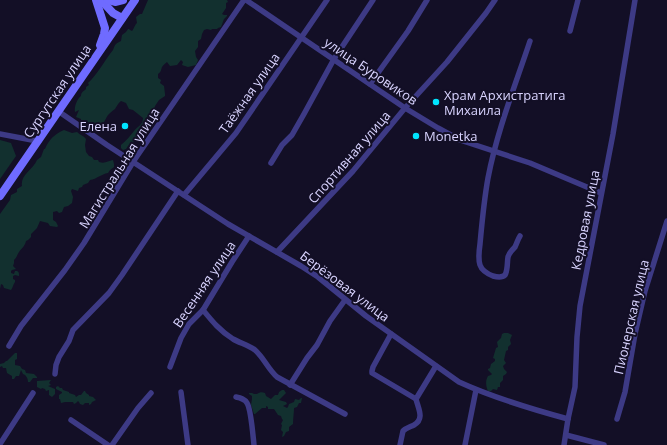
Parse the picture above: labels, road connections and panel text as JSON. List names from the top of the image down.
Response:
{
  "streets": {
    "main road": ["Сургутская улица"],
    "street": [
      "улица Буровиков",
      "Таёжная улица",
      "Спортивная улица",
      "Магистральная улица",
      "Кедровая улица",
      "Весенняя улица",
      "Берёзовая улица",
      "Пионерская улица"
    ]
  },
  "crossings": [
    ["улица Буровиков", "Таёжная улица"],
    ["улица Буровиков", "Спортивная улица"],
    ["улица Буровиков", "Магистральная улица"],
    ["улица Буровиков", "Кедровая улица"],
    ["Сургутская улица", "Берёзовая улица"],
    ["Таёжная улица", "Берёзовая улица"],
    ["Спортивная улица", "Берёзовая улица"],
    ["Магистральная улица", "Берёзовая улица"],
    ["Кедровая улица", "Берёзовая улица"],
    ["Весенняя улица", "Берёзовая улица"]
  ],
  "places": ["Храм Архистратига Михаила", "Елена", "Monetka"]
}
